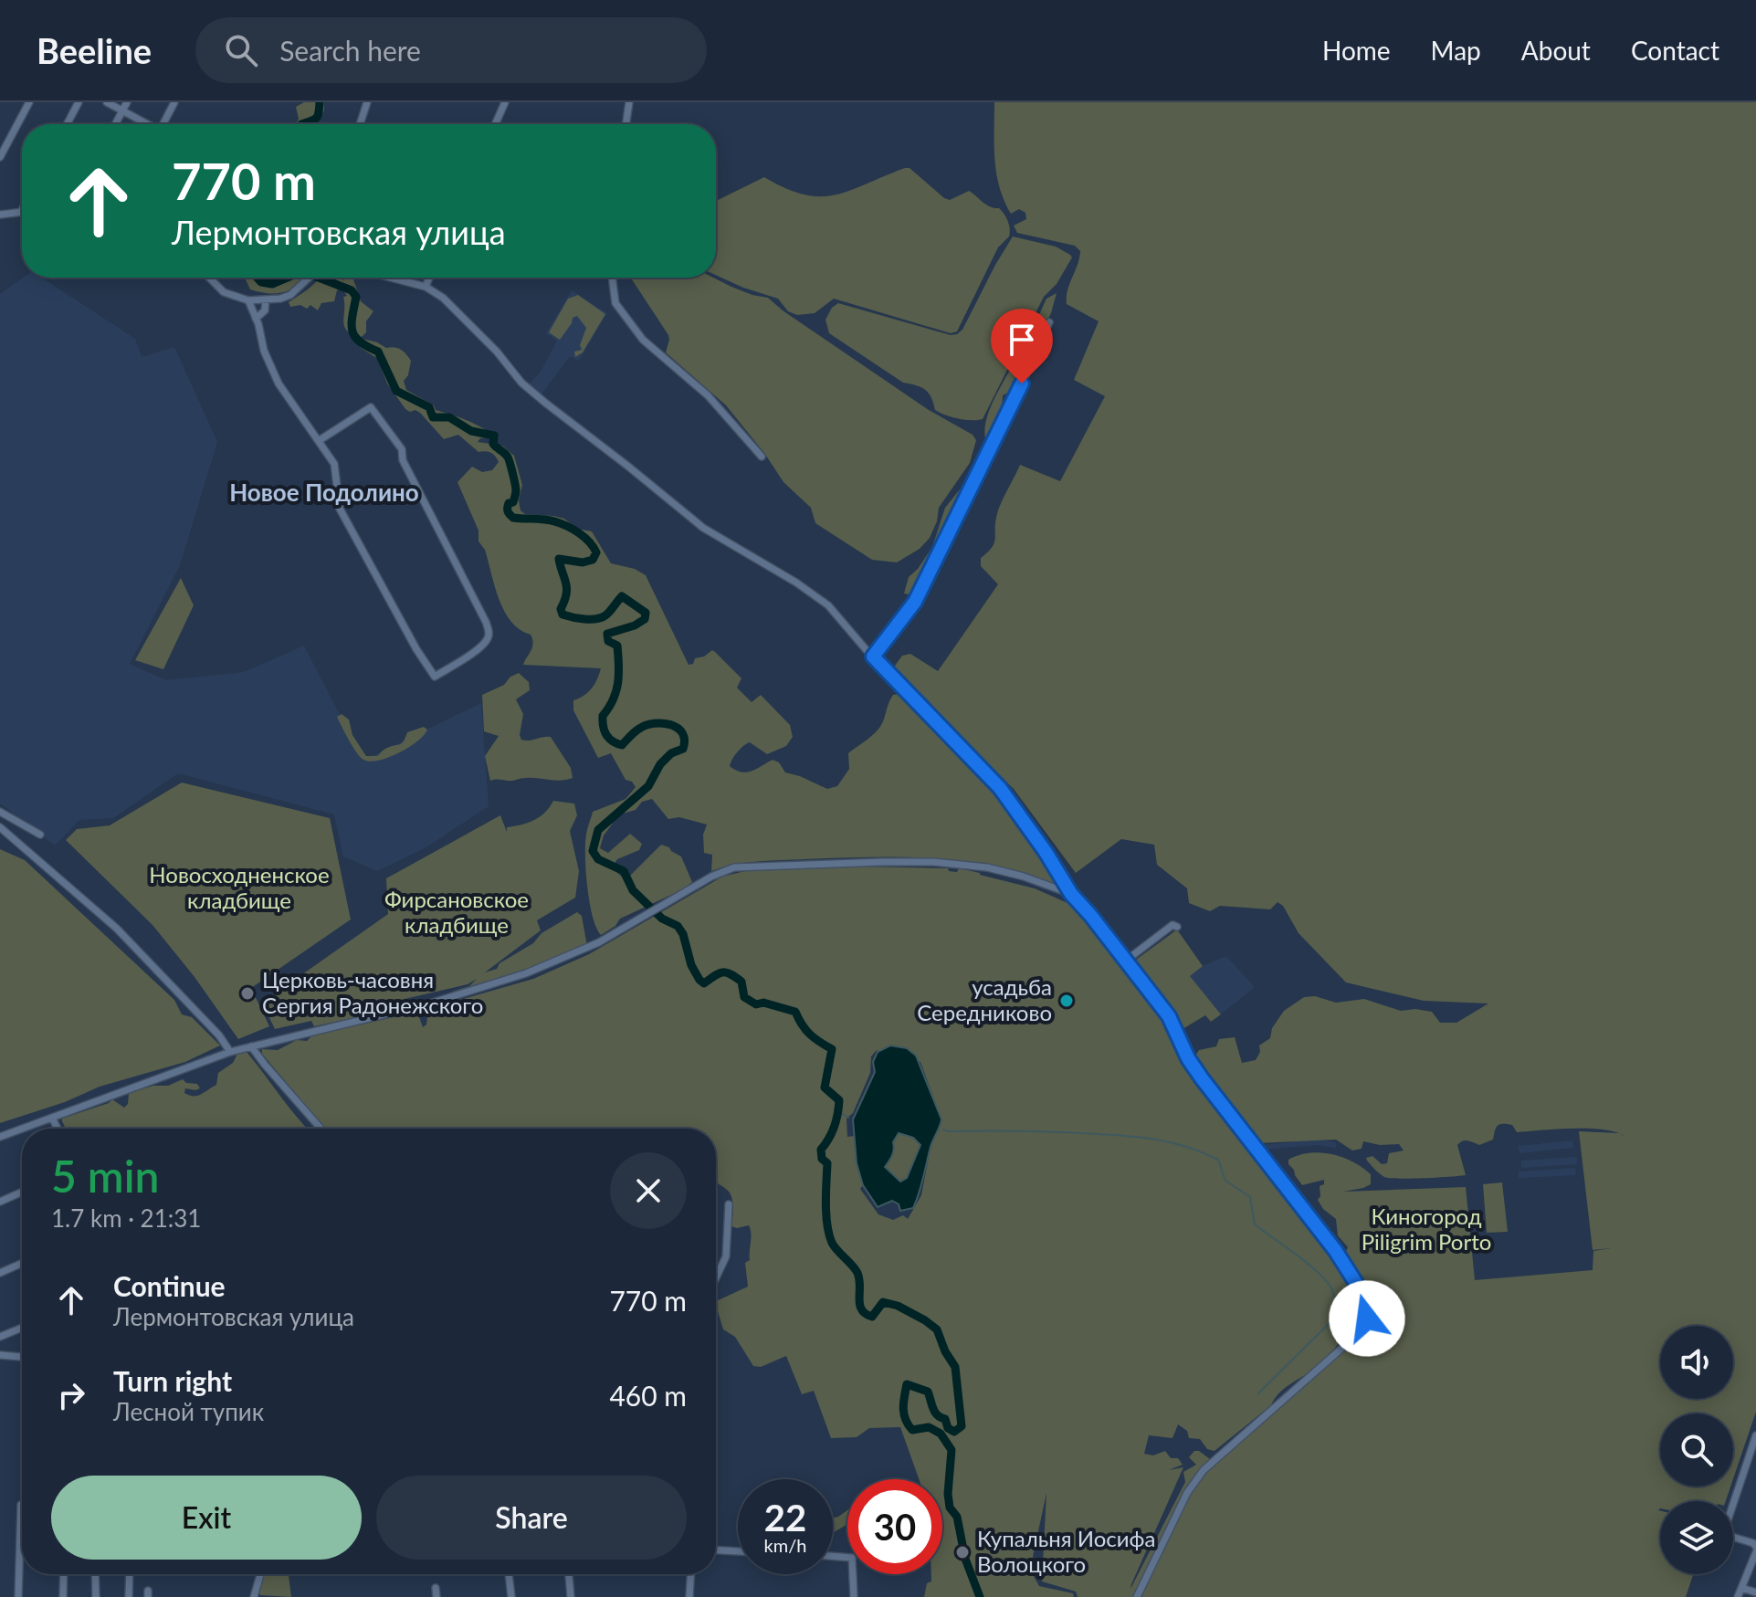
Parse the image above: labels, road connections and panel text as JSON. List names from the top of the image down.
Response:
{
  "districts": ["Новое Подолино"],
  "parks": ["Новосходненское кладбище", "Фирсановское кладбище", "Киногород Piligrim Porto"],
  "places": ["Церковь-часовня Сергия Радонежского", "усадьба Середниково", "Купальня Иосифа Волоцкого"],
  "page": {
    "header": "Beeline",
    "search": "Search here",
    "nav": [
      "Home",
      "Map",
      "About",
      "Contact"
    ],
    "turn": ["770 m", "Лермонтовская улица"],
    "heading": ["5 min", "1.7 km · 21:31"],
    "list": [
      {
        "name": "Continue",
        "note": "Лермонтовская улица",
        "value": "770 m"
      },
      {
        "name": "Turn right",
        "note": "Лесной тупик",
        "value": "460 m"
      }
    ],
    "buttons": ["Exit", "Share"],
    "speed": "22 km/h",
    "limit": "30"
  }
}
